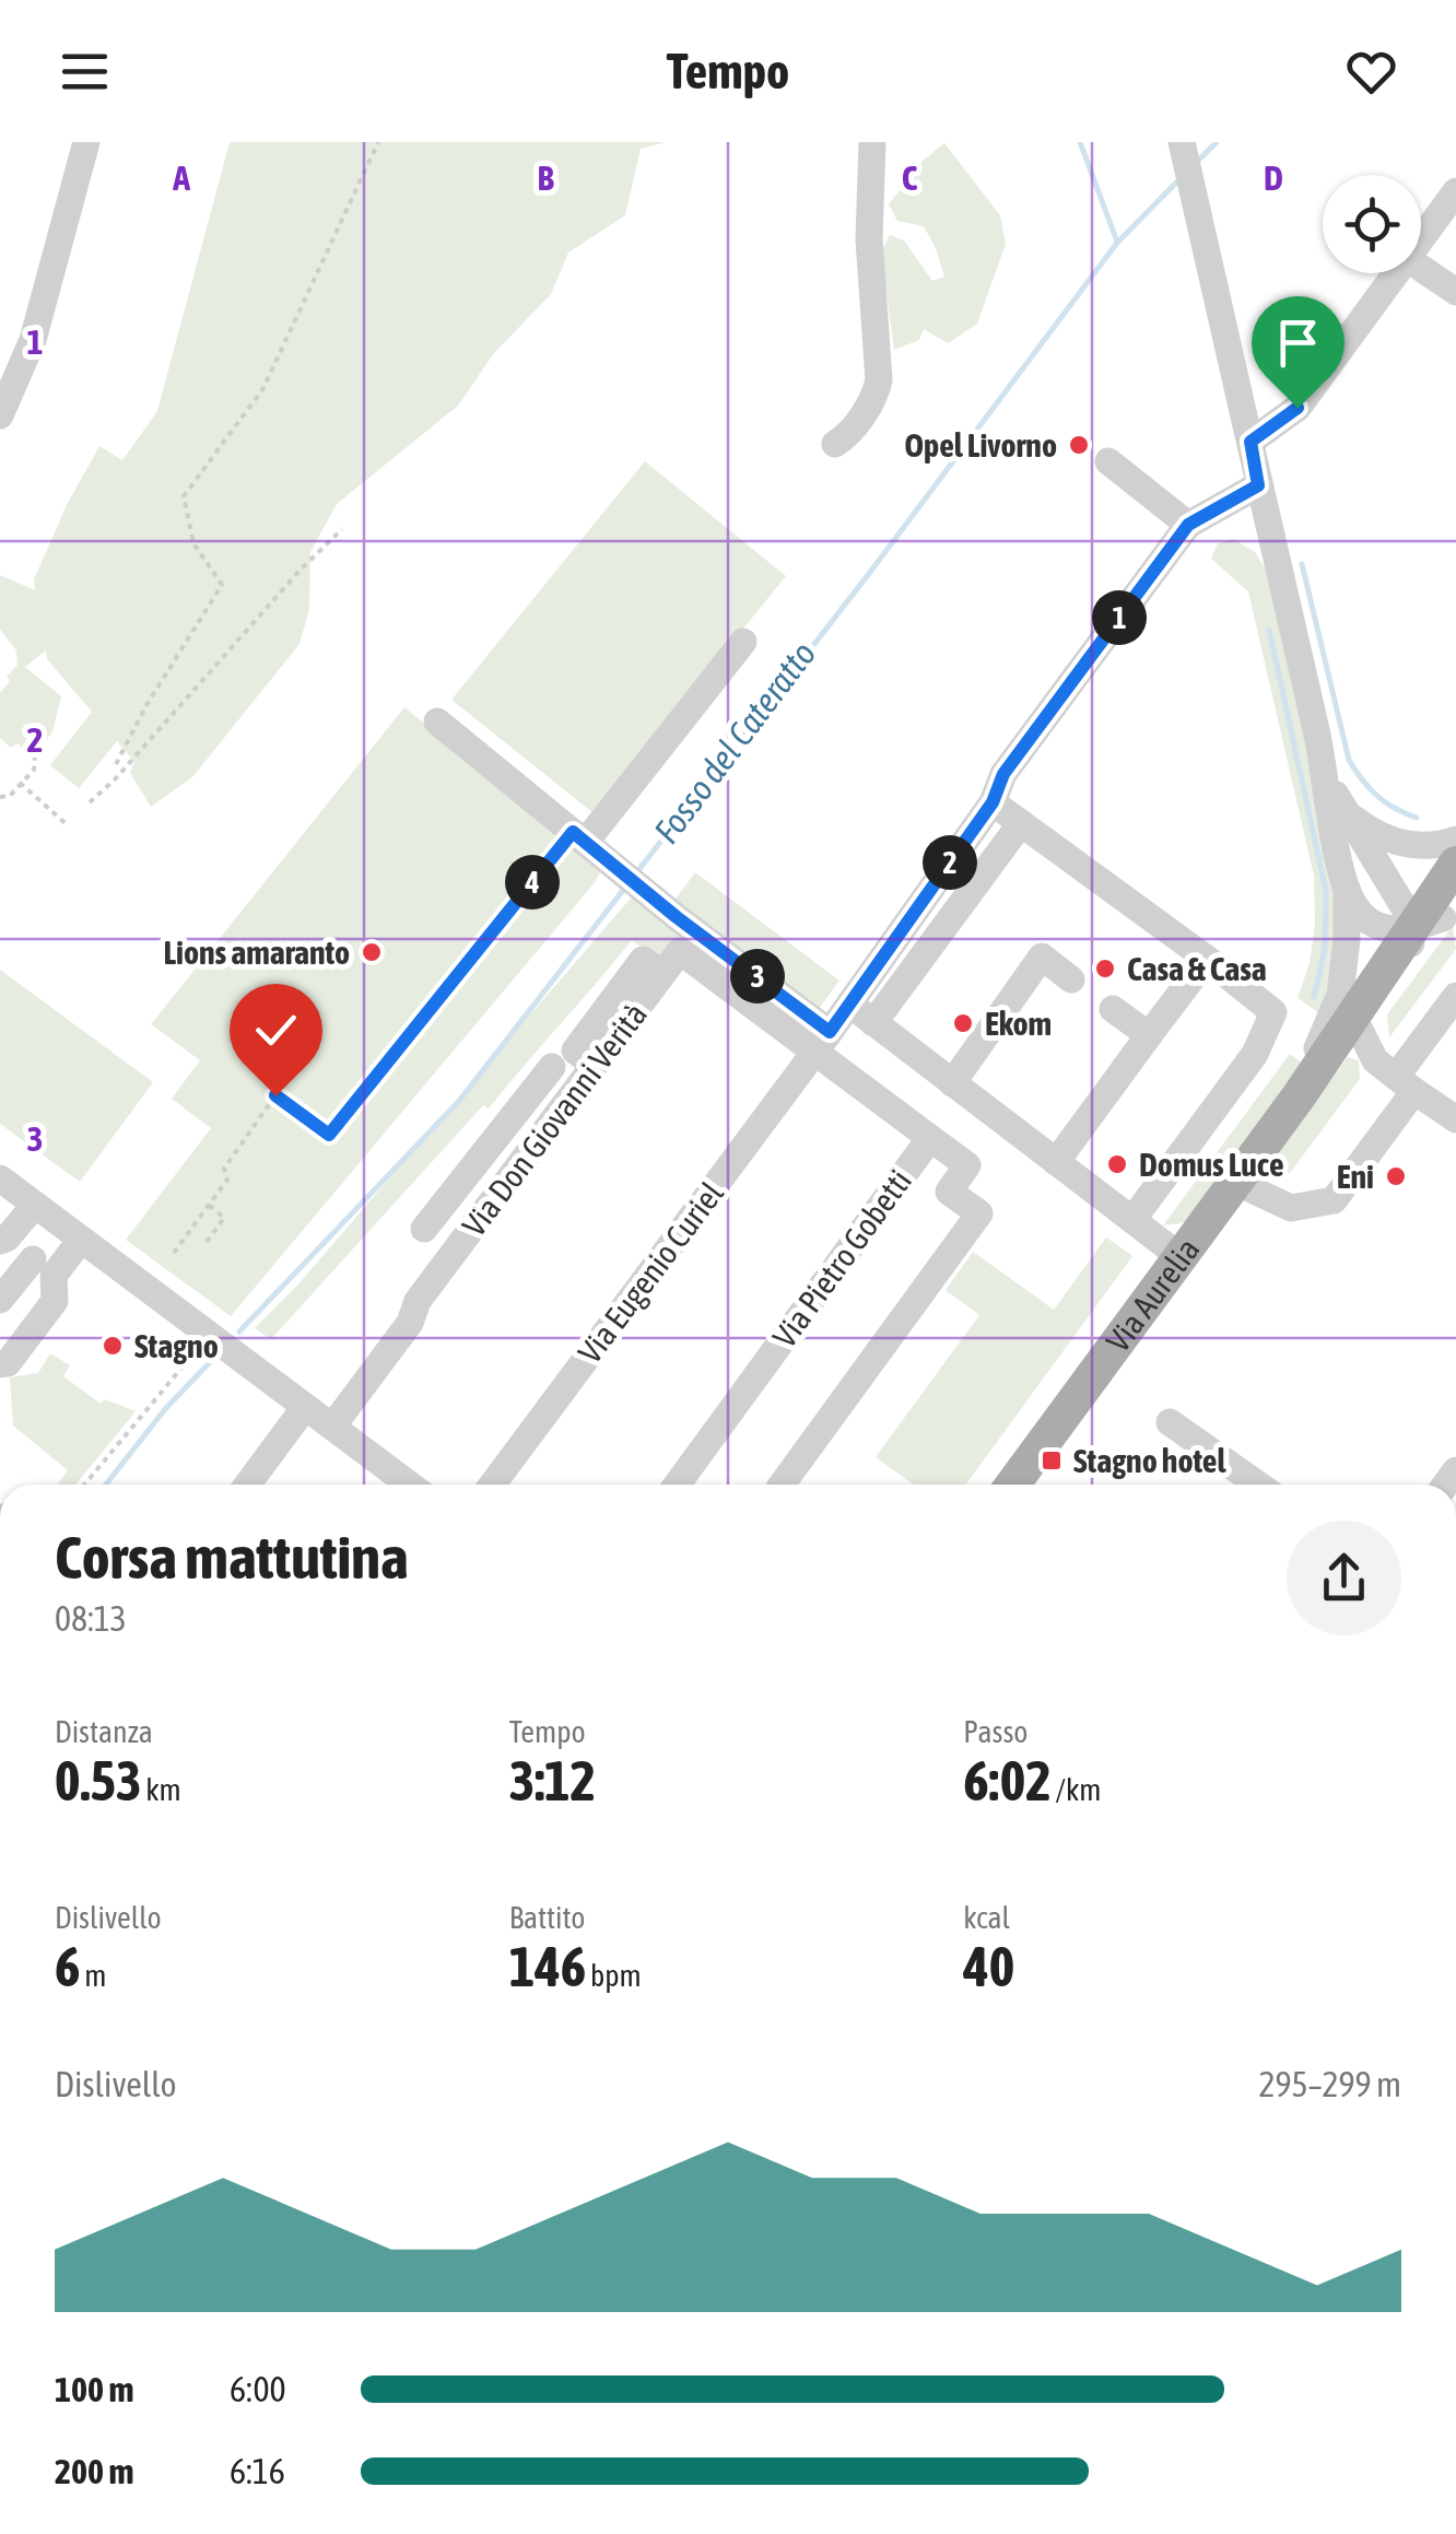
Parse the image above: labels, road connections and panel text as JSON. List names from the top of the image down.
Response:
{
  "streets": {
    "main road": ["Via Aurelia"],
    "street": ["Via Don Giovanni Verità", "Via Pietro Gobetti", "Via Eugenio Curiel"]
  },
  "crossings": [
    ["Via Don Giovanni Verità", "Via Pietro Gobetti"],
    ["Via Don Giovanni Verità", "Via Eugenio Curiel"],
    ["Via Pietro Gobetti", "Via Eugenio Curiel"]
  ],
  "water": ["Fosso del Cateratto"],
  "places": {
    "other": [
      "Opel Livorno",
      "Lions amaranto",
      "Casa & Casa",
      "Ekom",
      "Domus Luce",
      "Eni",
      "Stagno"
    ],
    "transit": ["Stagno hotel"]
  },
  "page": {
    "header": "Tempo",
    "pins": [
      "1",
      "2",
      "4",
      "3"
    ],
    "heading": ["Corsa mattutina", "08:13"],
    "stats": [
      ["Distanza", "0.53 km"],
      ["Tempo", "3:12"],
      ["Passo", "6:02 /km"],
      ["Dislivello", "6 m"],
      ["Battito", "146 bpm"],
      ["kcal", "40"]
    ],
    "chart": ["Dislivello", "295–299 m"],
    "list": [
      {
        "name": "100 m",
        "note": "6:00"
      },
      {
        "name": "200 m",
        "note": "6:16"
      }
    ]
  },
  "grid": {
    "columns": [
      "A",
      "B",
      "C",
      "D"
    ],
    "rows": ["1", "2", "3"]
  }
}
